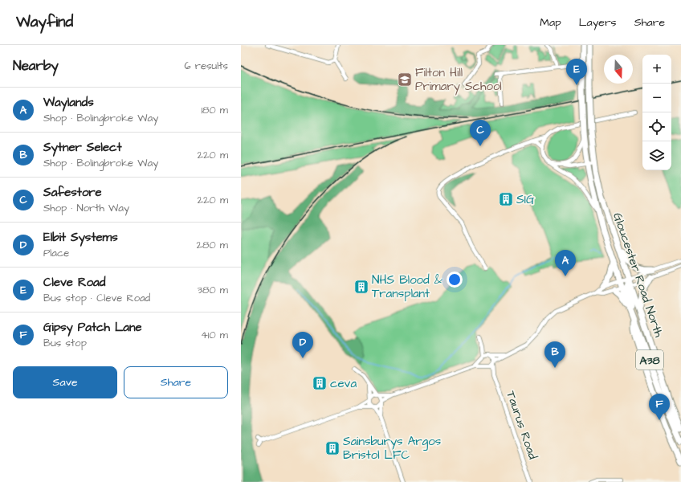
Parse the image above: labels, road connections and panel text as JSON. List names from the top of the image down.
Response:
{
  "streets": {
    "main road": ["Gloucester Road North", "A38"],
    "street": ["Taurus Road"]
  },
  "crossings": [
    ["Gloucester Road North", "A38"]
  ],
  "places": {
    "school or university": ["Filton Hill Primary School"],
    "building": [
      "SIG",
      "NHS Blood & Transplant",
      "ceva",
      "Sainsburys Argos Bristol LFC"
    ]
  },
  "north": "bottom",
  "page": {
    "header": "Wayfind",
    "nav": ["Map", "Layers", "Share"],
    "heading": ["Nearby", "6 results"],
    "map_buttons": ["+", "−"],
    "pins": [
      "E",
      "C",
      "A",
      "D",
      "B",
      "F"
    ],
    "list": [
      {
        "mark": "A",
        "name": "Waylands",
        "note": "Shop · Bolingbroke Way",
        "value": "180 m"
      },
      {
        "mark": "B",
        "name": "Sytner Select",
        "note": "Shop · Bolingbroke Way",
        "value": "220 m"
      },
      {
        "mark": "C",
        "name": "Safestore",
        "note": "Shop · North Way",
        "value": "220 m"
      },
      {
        "mark": "D",
        "name": "Elbit Systems",
        "note": "Place",
        "value": "280 m"
      },
      {
        "mark": "E",
        "name": "Cleve Road",
        "note": "Bus stop · Cleve Road",
        "value": "380 m"
      },
      {
        "mark": "F",
        "name": "Gipsy Patch Lane",
        "note": "Bus stop",
        "value": "410 m"
      }
    ],
    "buttons": ["Save", "Share"]
  }
}
